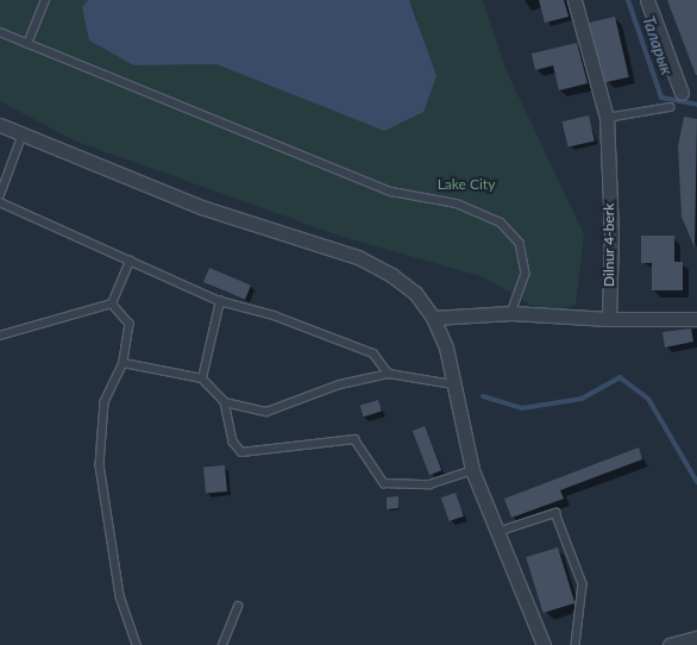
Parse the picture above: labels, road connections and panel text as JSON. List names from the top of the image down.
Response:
{
  "streets": {
    "street": ["Dilnur 4-berk"]
  },
  "water": ["Таларык"],
  "parks": ["Lake City"]
}
